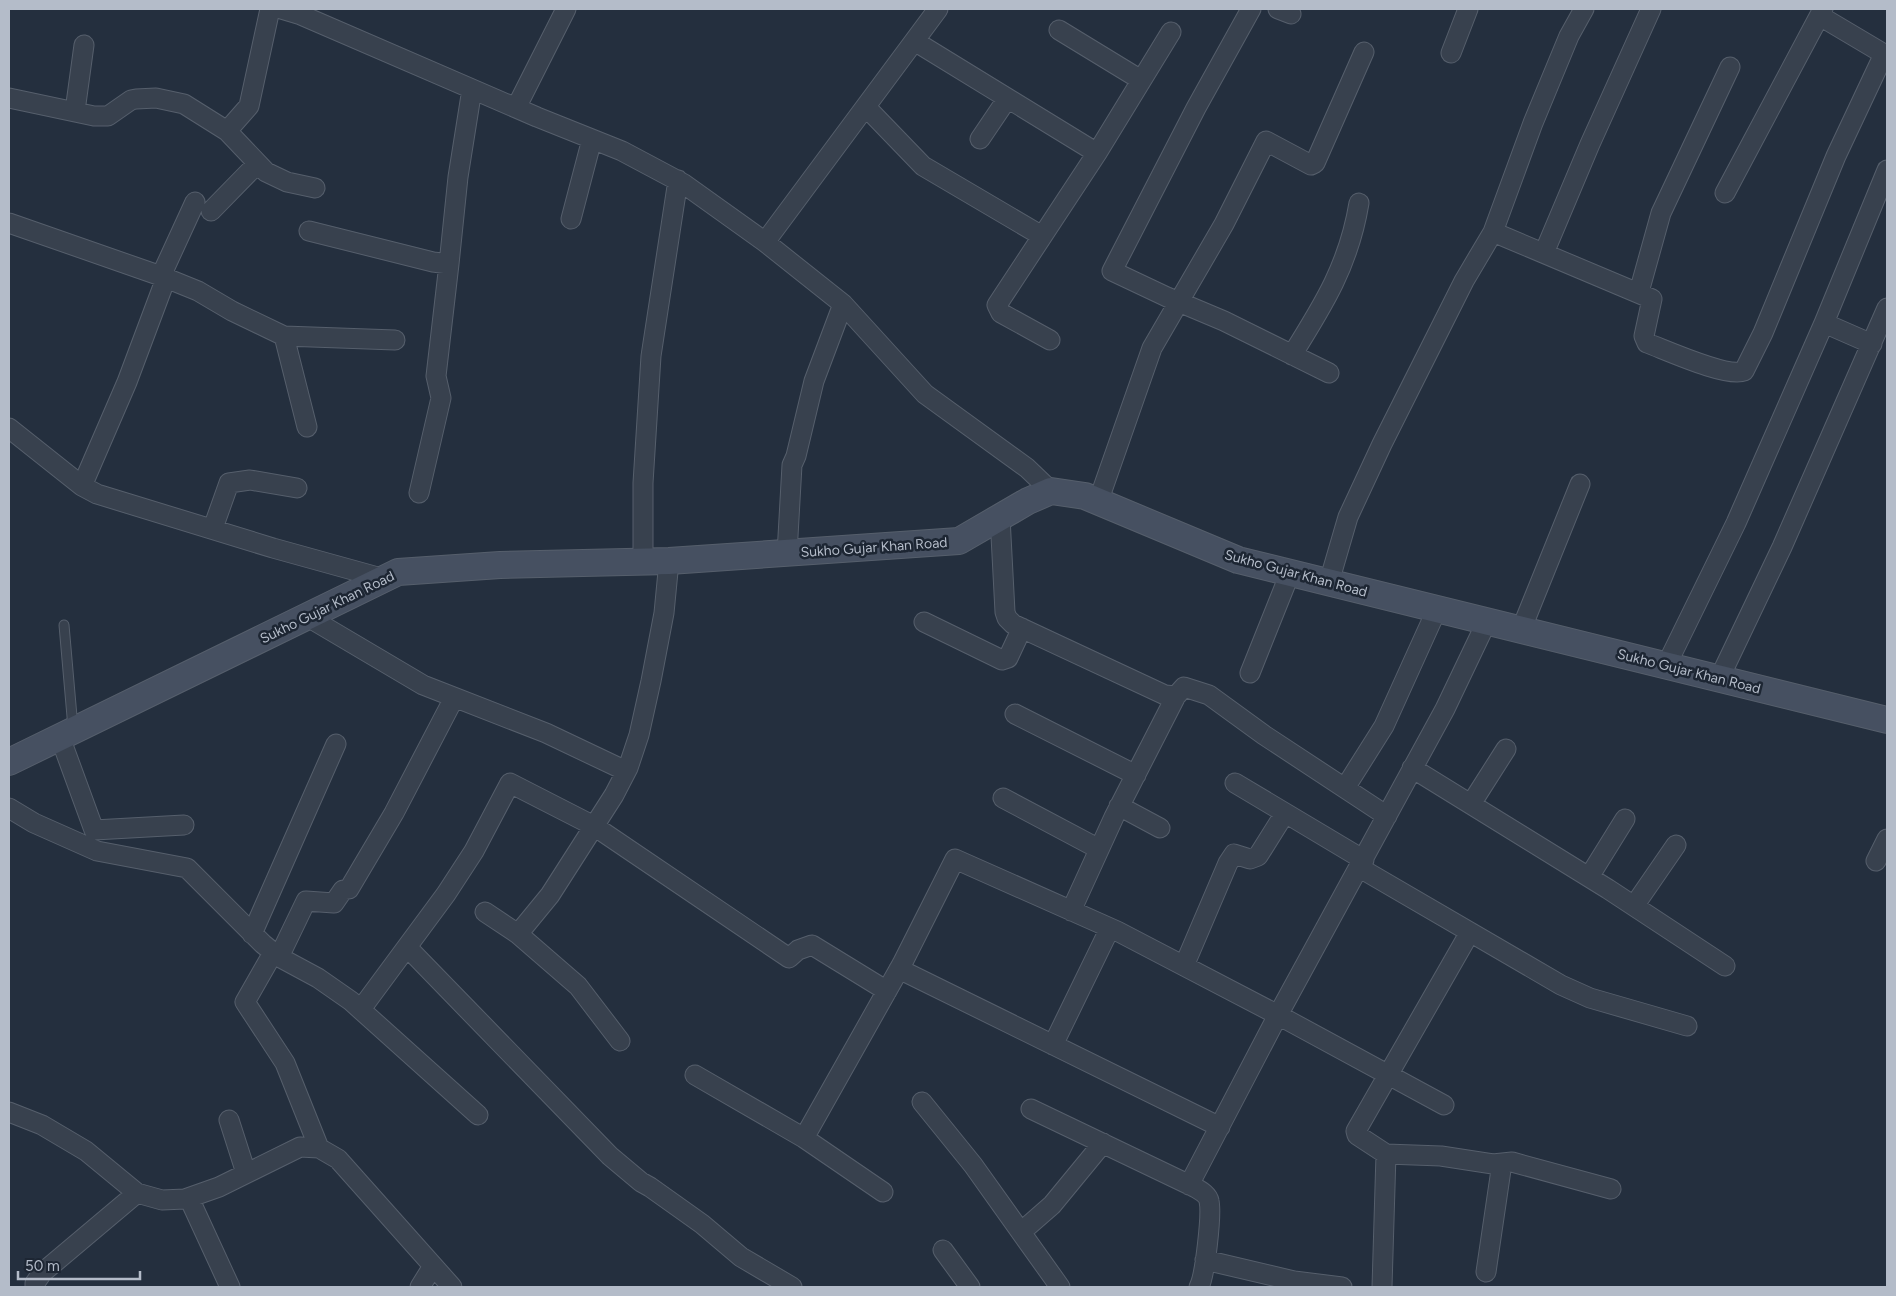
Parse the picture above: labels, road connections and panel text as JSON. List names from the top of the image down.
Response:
{
  "streets": {
    "main road": ["Sukho Gujar Khan Road"]
  },
  "scale_bar": "50 m"
}
